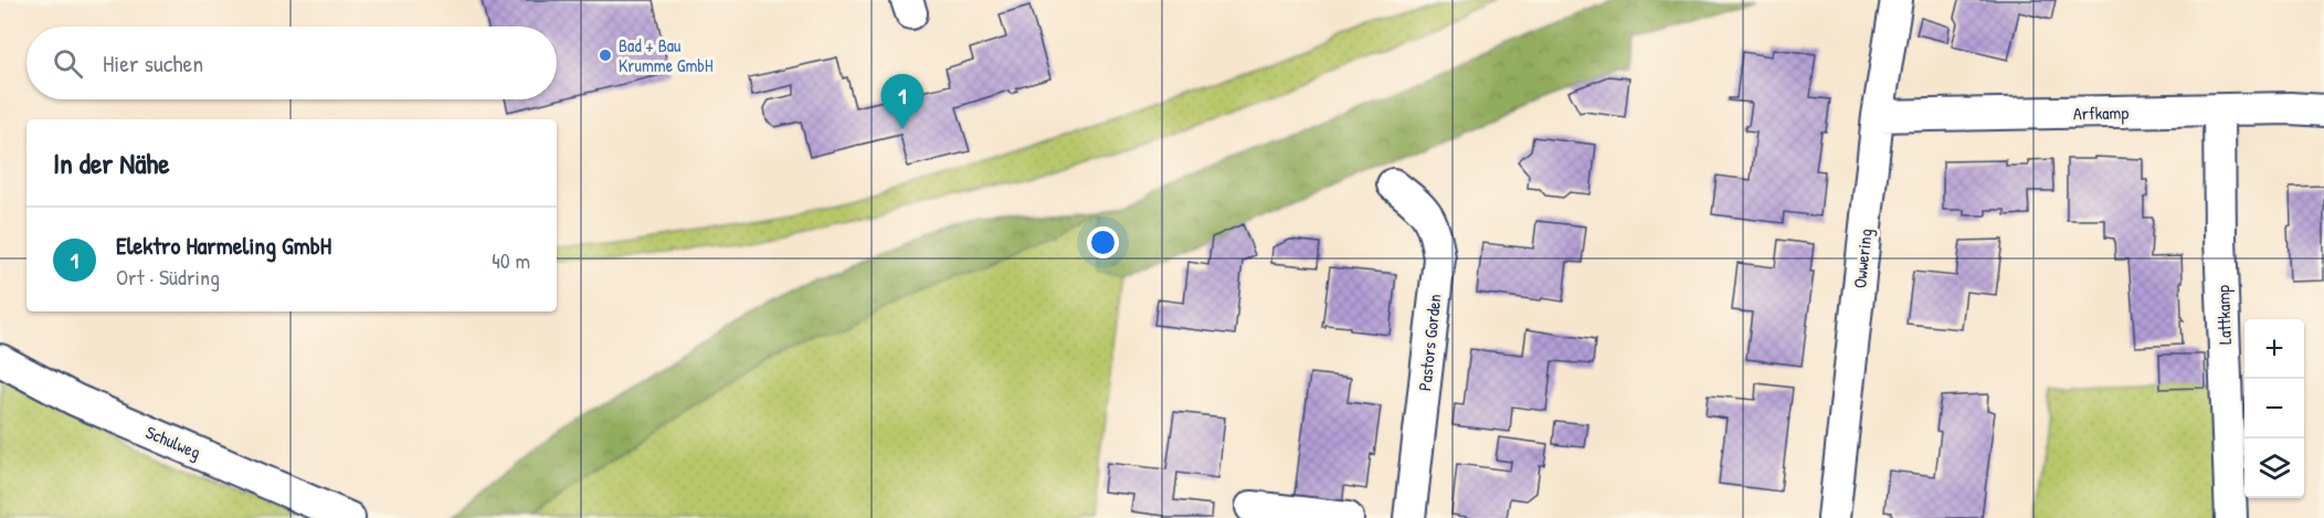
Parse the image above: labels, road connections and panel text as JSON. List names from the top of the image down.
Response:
{
  "streets": {
    "street": [
      "Arfkamp",
      "Owwering",
      "Lattkamp",
      "Pastors Gorden",
      "Schulweg"
    ]
  },
  "crossings": [
    ["Arfkamp", "Owwering"],
    ["Arfkamp", "Lattkamp"]
  ],
  "places": ["Bad + Bau Krumme GmbH"],
  "page": {
    "search": "Hier suchen",
    "pins": "1",
    "heading": "In der Nähe",
    "list": [
      {
        "mark": "1",
        "name": "Elektro Harmeling GmbH",
        "note": "Ort · Südring",
        "value": "40 m"
      }
    ],
    "map_buttons": ["+", "−"]
  }
}
